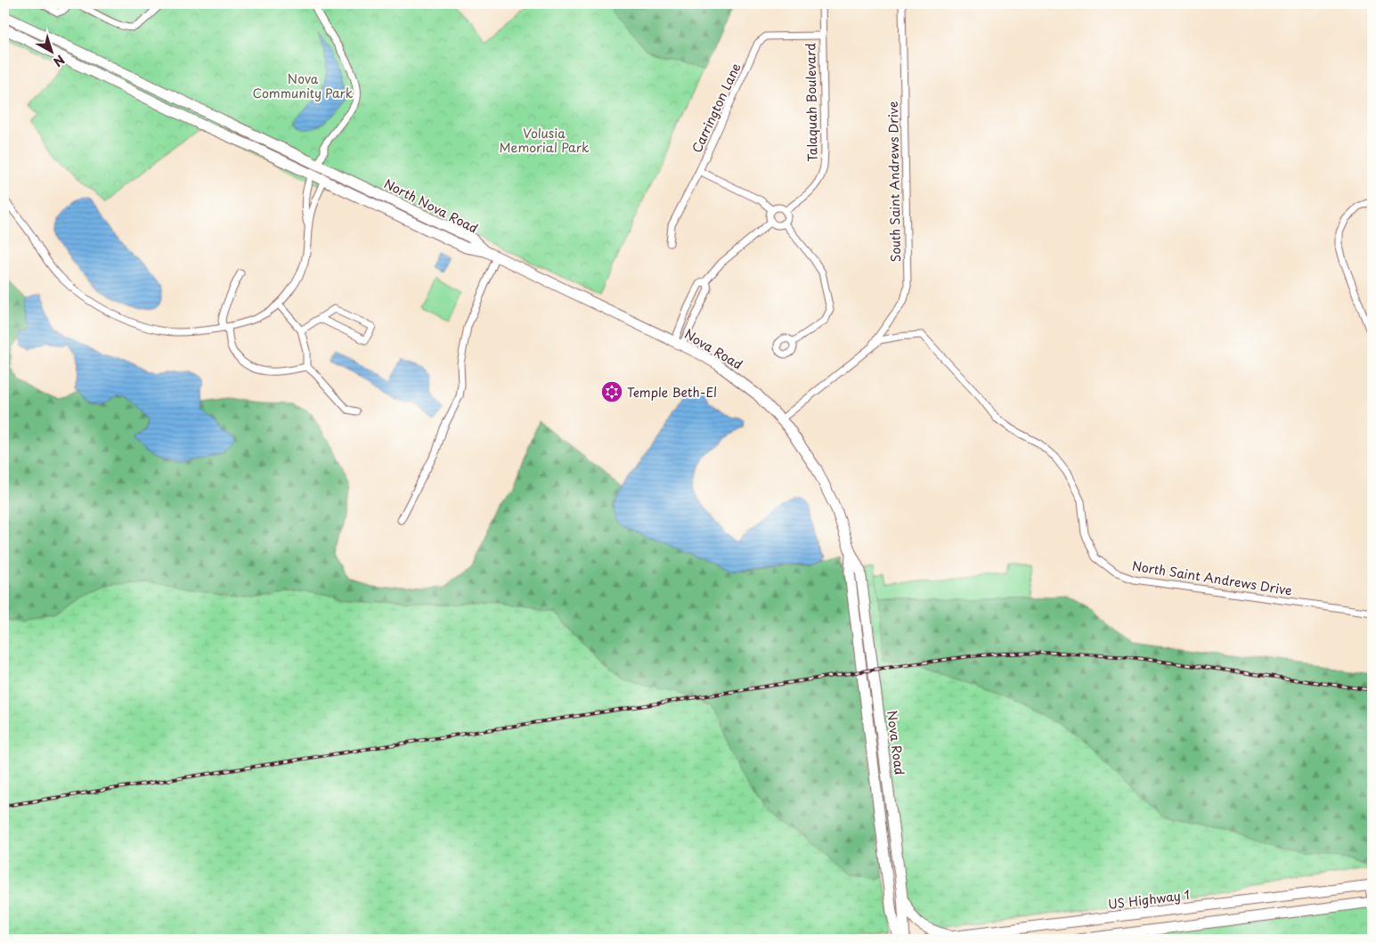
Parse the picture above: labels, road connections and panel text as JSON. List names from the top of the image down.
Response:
{
  "streets": {
    "main road": ["North Nova Road", "Nova Road", "US Highway 1"],
    "street": [
      "Talaquah Boulevard",
      "Carrington Lane",
      "South Saint Andrews Drive",
      "North Saint Andrews Drive"
    ]
  },
  "crossings": [
    ["Talaquah Boulevard", "Carrington Lane"],
    ["South Saint Andrews Drive", "North Saint Andrews Drive"],
    ["North Nova Road", "Nova Road"]
  ],
  "parks": ["Nova Community Park", "Volusia Memorial Park"],
  "places": {
    "synagogue": ["Temple Beth-El"]
  },
  "north": "bottom right"
}
